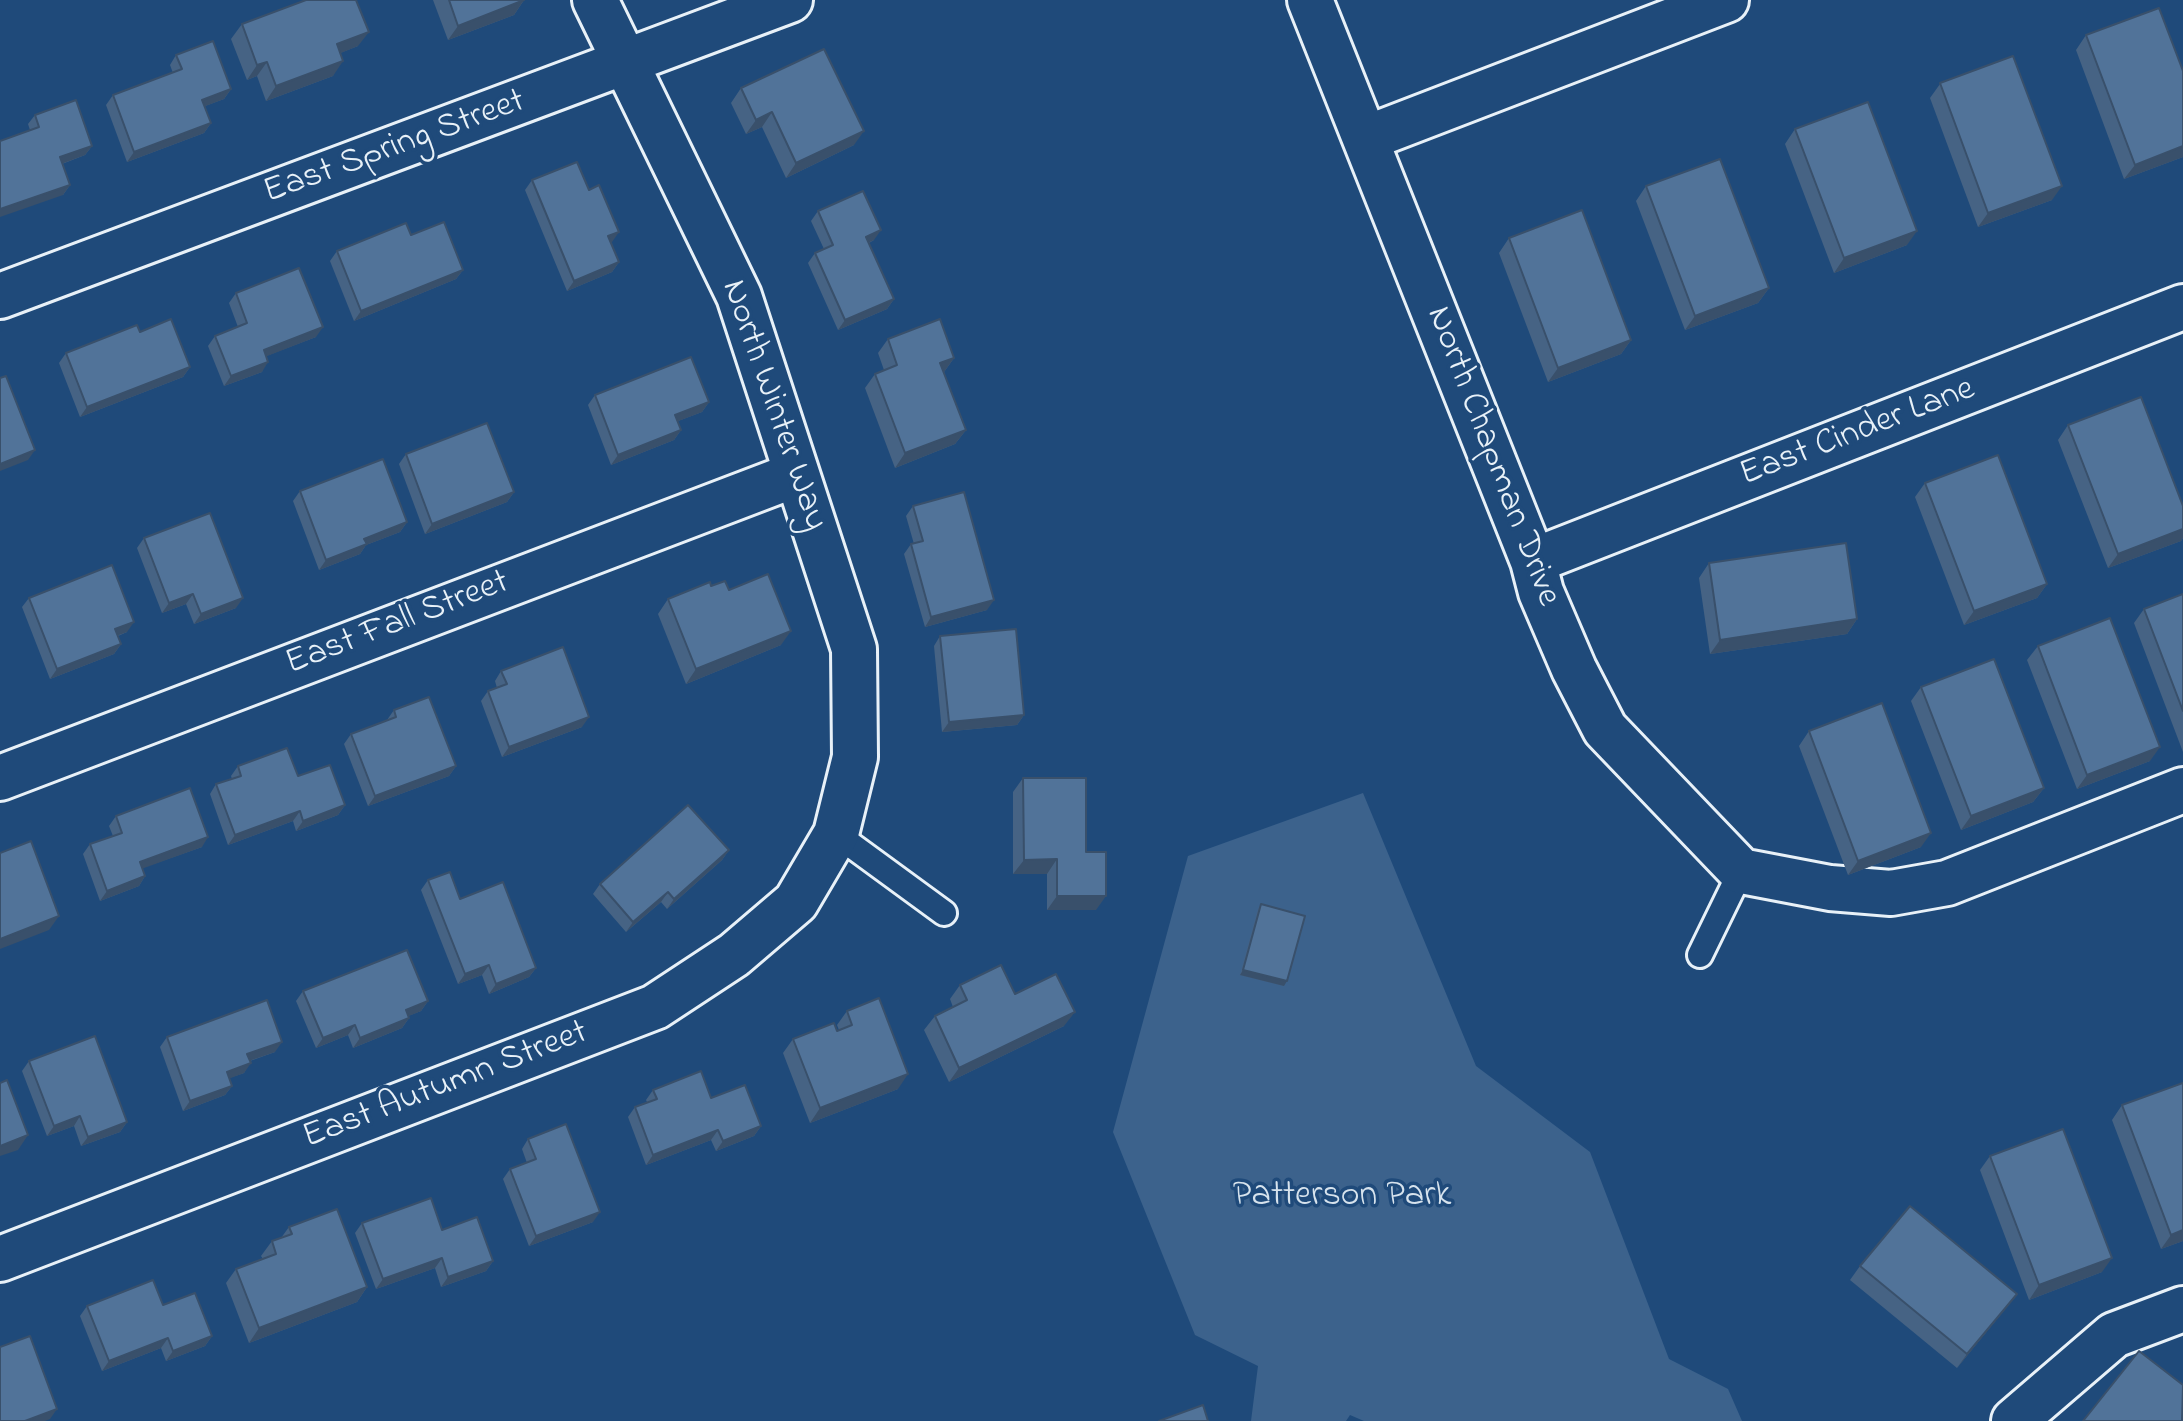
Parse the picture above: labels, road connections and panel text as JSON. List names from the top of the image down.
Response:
{
  "streets": {
    "street": [
      "East Spring Street",
      "North Winter Way",
      "East Cinder Lane",
      "North Chapman Drive",
      "East Fall Street",
      "East Autumn Street"
    ]
  },
  "crossings": [
    ["East Spring Street", "North Winter Way"],
    ["North Winter Way", "East Fall Street"],
    ["North Winter Way", "East Autumn Street"],
    ["East Cinder Lane", "North Chapman Drive"]
  ],
  "parks": ["Patterson Park"]
}
